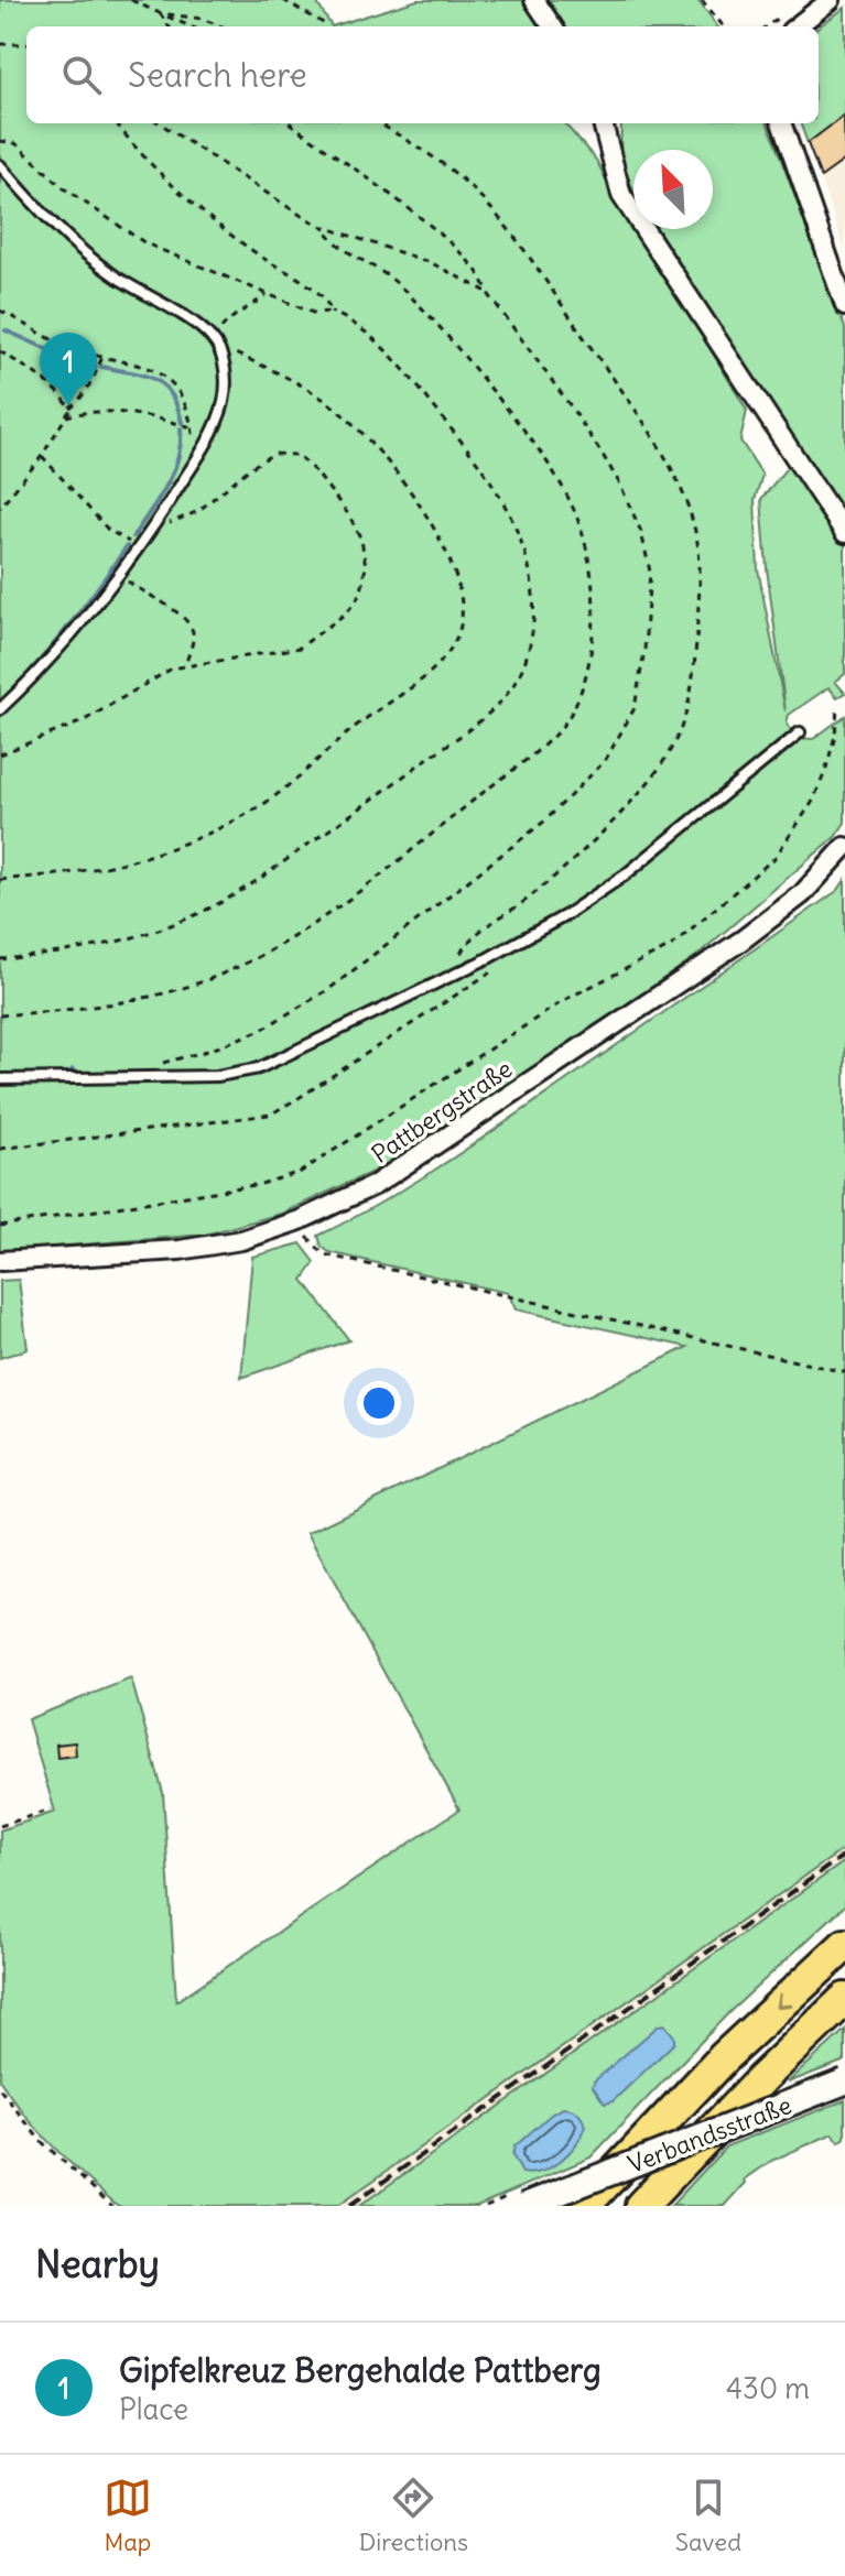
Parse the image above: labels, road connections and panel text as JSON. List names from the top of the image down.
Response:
{
  "streets": {
    "main road": ["Verbandsstraße"],
    "street": ["Pattbergstraße"]
  },
  "north": "top left",
  "page": {
    "search": "Search here",
    "pins": "1",
    "heading": "Nearby",
    "list": [
      {
        "mark": "1",
        "name": "Gipfelkreuz Bergehalde Pattberg",
        "note": "Place",
        "value": "430 m"
      }
    ],
    "nav": ["Map", "Directions", "Saved"]
  }
}
